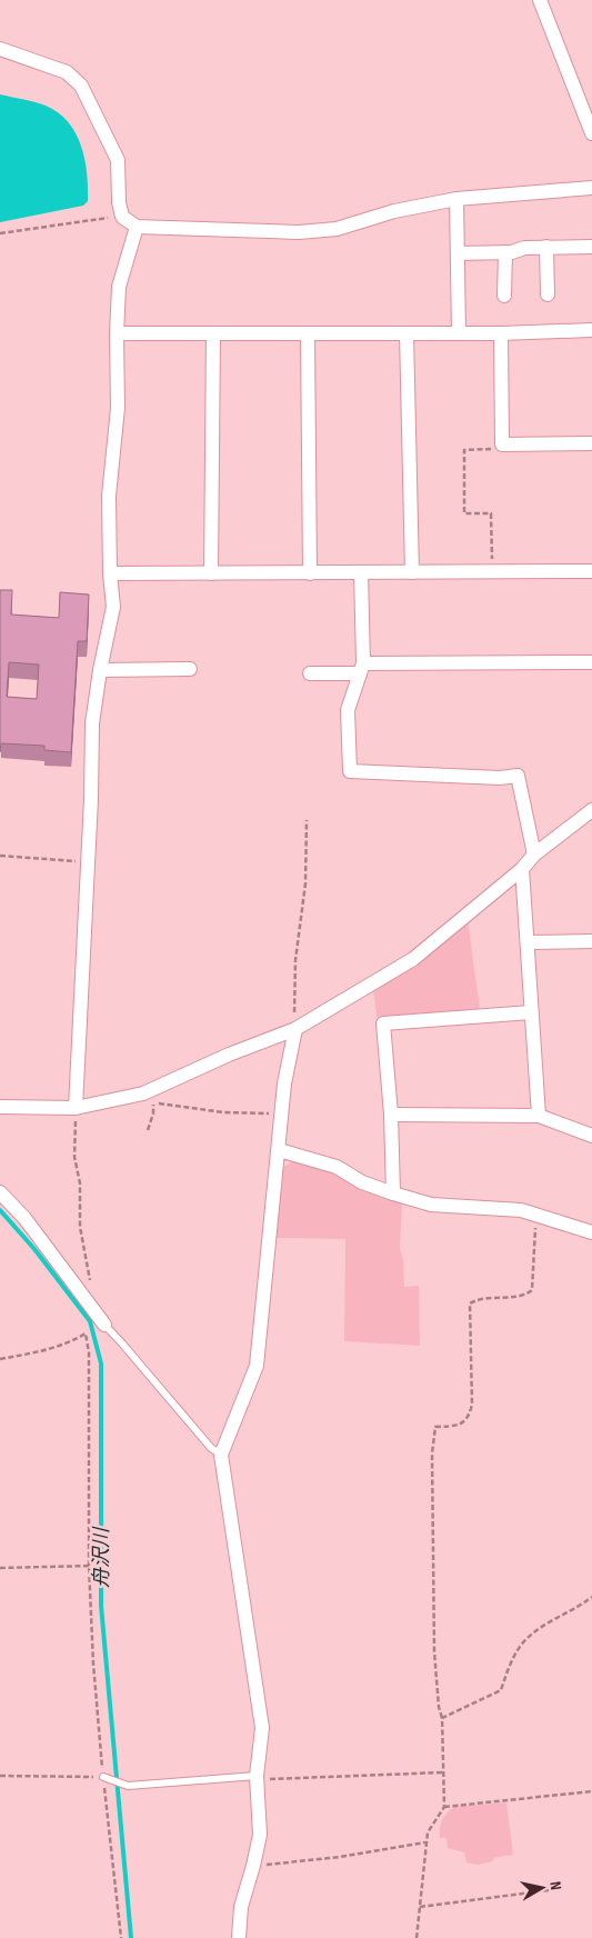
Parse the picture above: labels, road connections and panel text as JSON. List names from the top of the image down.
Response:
{
  "water": ["舟沢川"],
  "north": "right"
}
